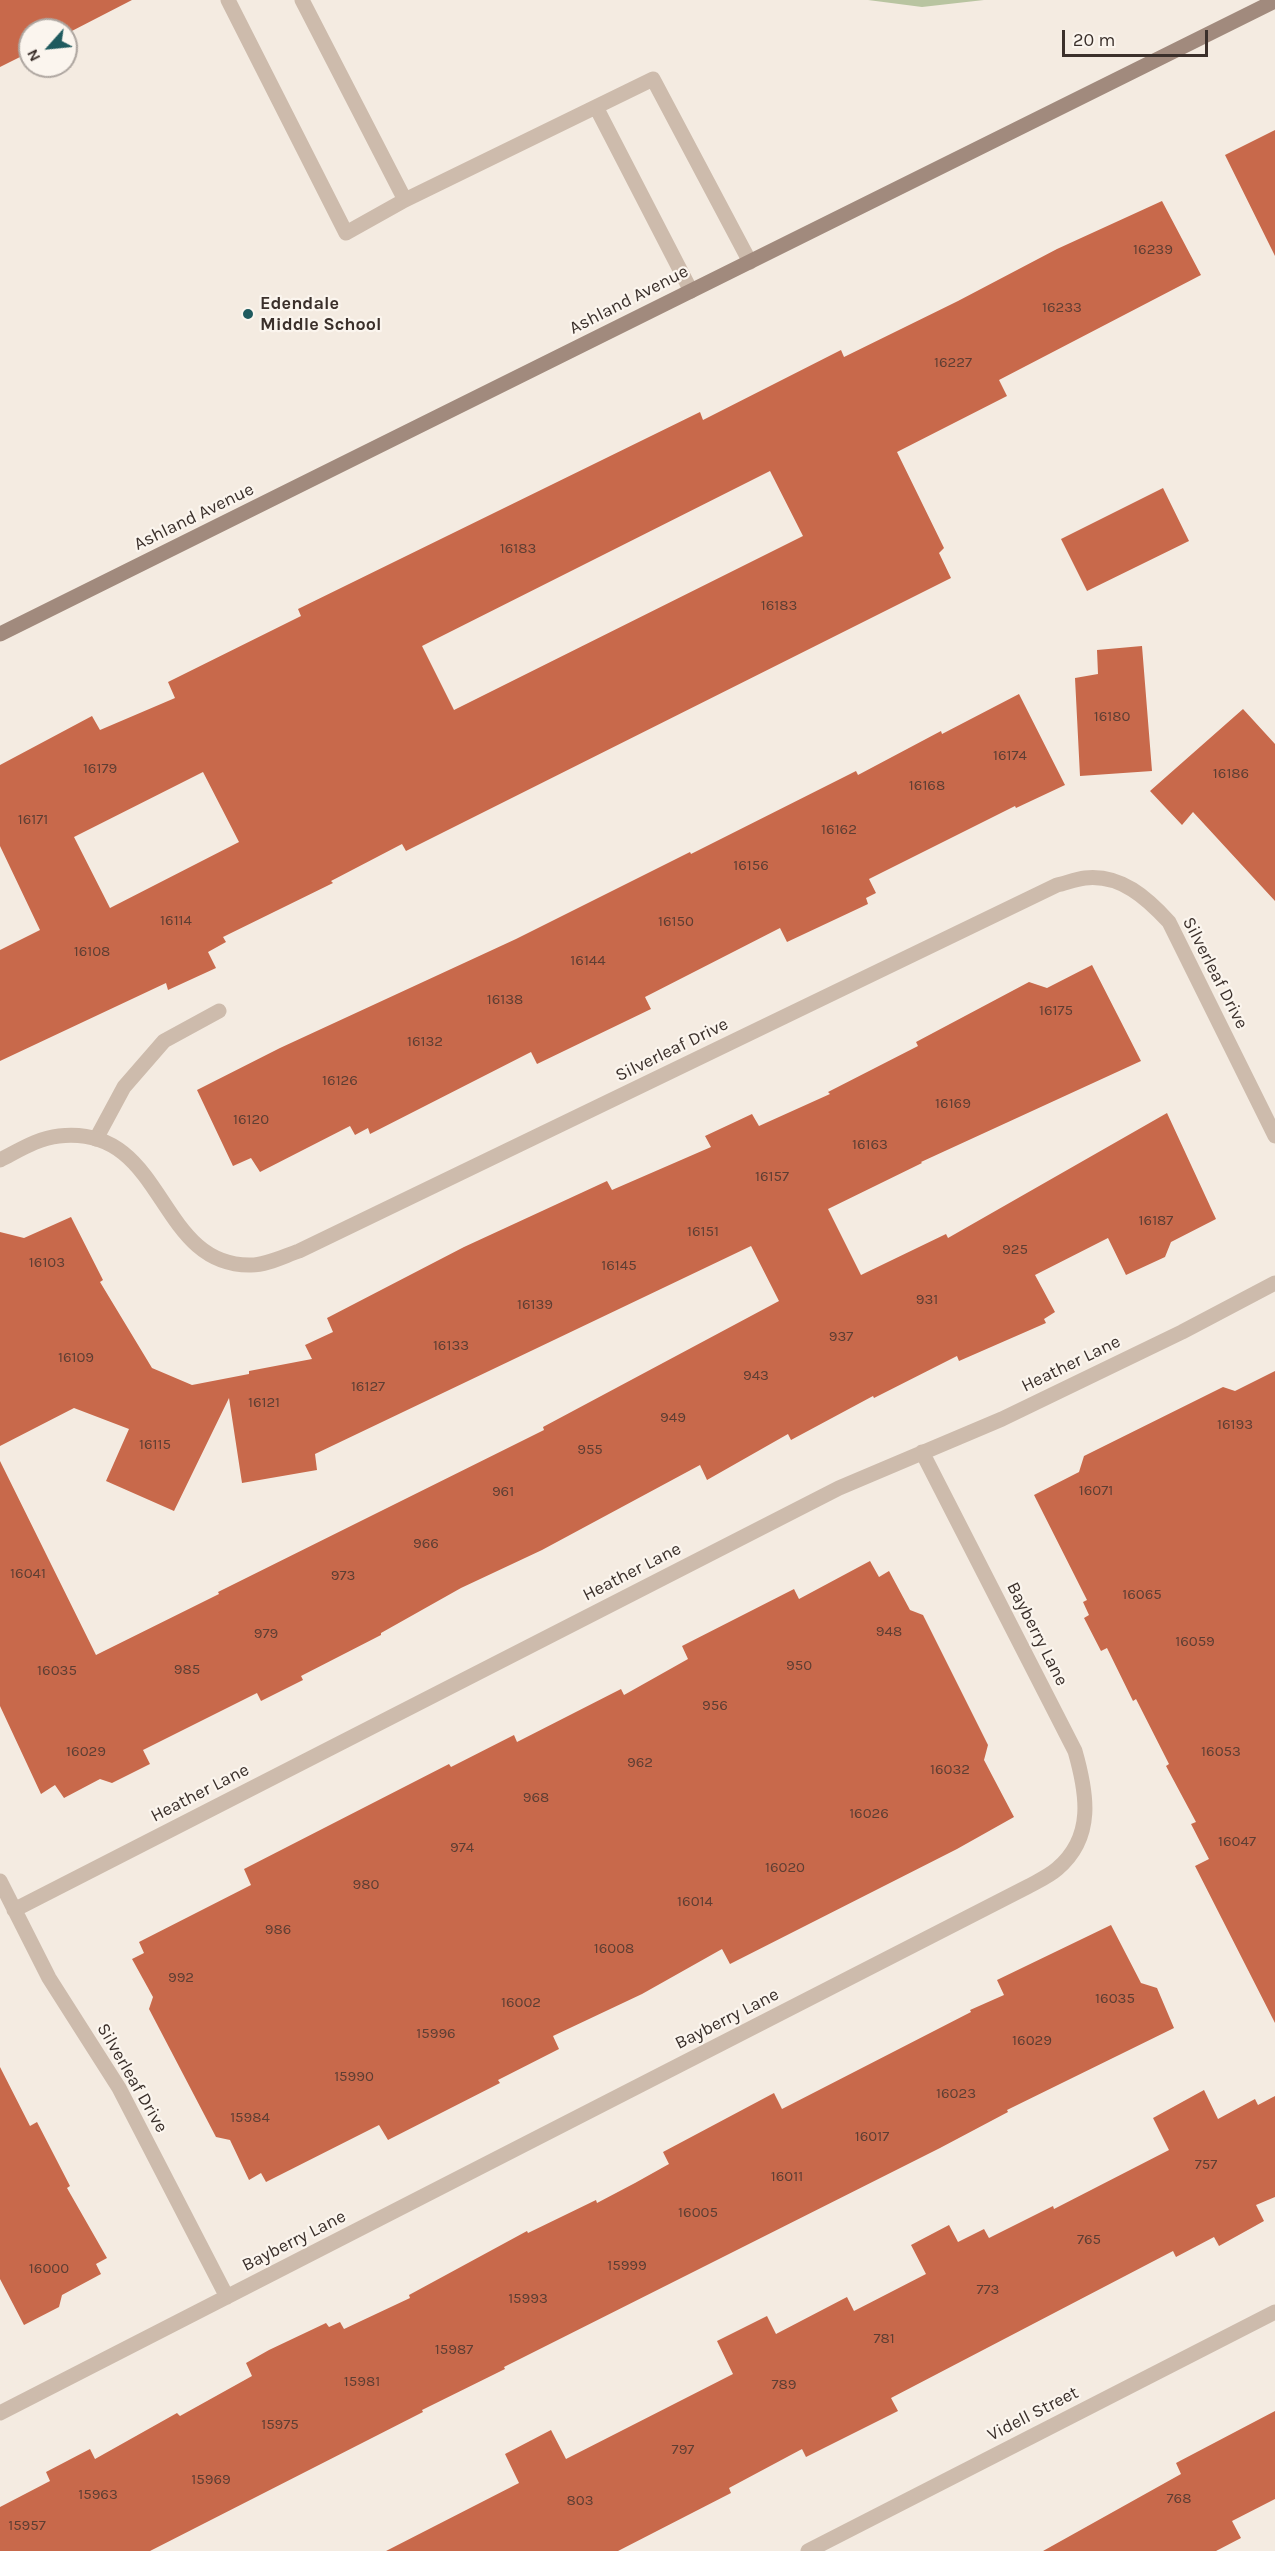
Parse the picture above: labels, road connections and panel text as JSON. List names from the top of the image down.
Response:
{
  "streets": {
    "street": [
      "Ashland Avenue",
      "Silverleaf Drive",
      "Heather Lane",
      "Bayberry Lane",
      "Videll Street"
    ]
  },
  "crossings": [
    ["Silverleaf Drive", "Heather Lane"],
    ["Silverleaf Drive", "Bayberry Lane"],
    ["Heather Lane", "Bayberry Lane"]
  ],
  "places": ["Edendale Middle School"],
  "house_numbers": [
    "16239",
    "16233",
    "16227",
    "16183",
    "16183",
    "16180",
    "16174",
    "16179",
    "16186",
    "16168",
    "16171",
    "16162",
    "16156",
    "16114",
    "16150",
    "16108",
    "16144",
    "16138",
    "16175",
    "16132",
    "16126",
    "16169",
    "16120",
    "16163",
    "16157",
    "16187",
    "16151",
    "925",
    "16103",
    "16145",
    "931",
    "16139",
    "937",
    "16133",
    "16109",
    "943",
    "16127",
    "16121",
    "949",
    "16193",
    "16115",
    "955",
    "16071",
    "961",
    "966",
    "16041",
    "973",
    "16065",
    "948",
    "979",
    "16059",
    "950",
    "985",
    "16035",
    "956",
    "16029",
    "16053",
    "962",
    "16032",
    "968",
    "16026",
    "16047",
    "974",
    "16020",
    "980",
    "16014",
    "986",
    "16008",
    "992",
    "16035",
    "16002",
    "15996",
    "16029",
    "15990",
    "16023",
    "15984",
    "16017",
    "757",
    "16011",
    "16005",
    "765",
    "15999",
    "16000",
    "773",
    "15993",
    "781",
    "15987",
    "15981",
    "789",
    "15975",
    "797",
    "15969",
    "15963",
    "768",
    "803",
    "15957"
  ],
  "scale_bar": "20 m",
  "north": "bottom left"
}
